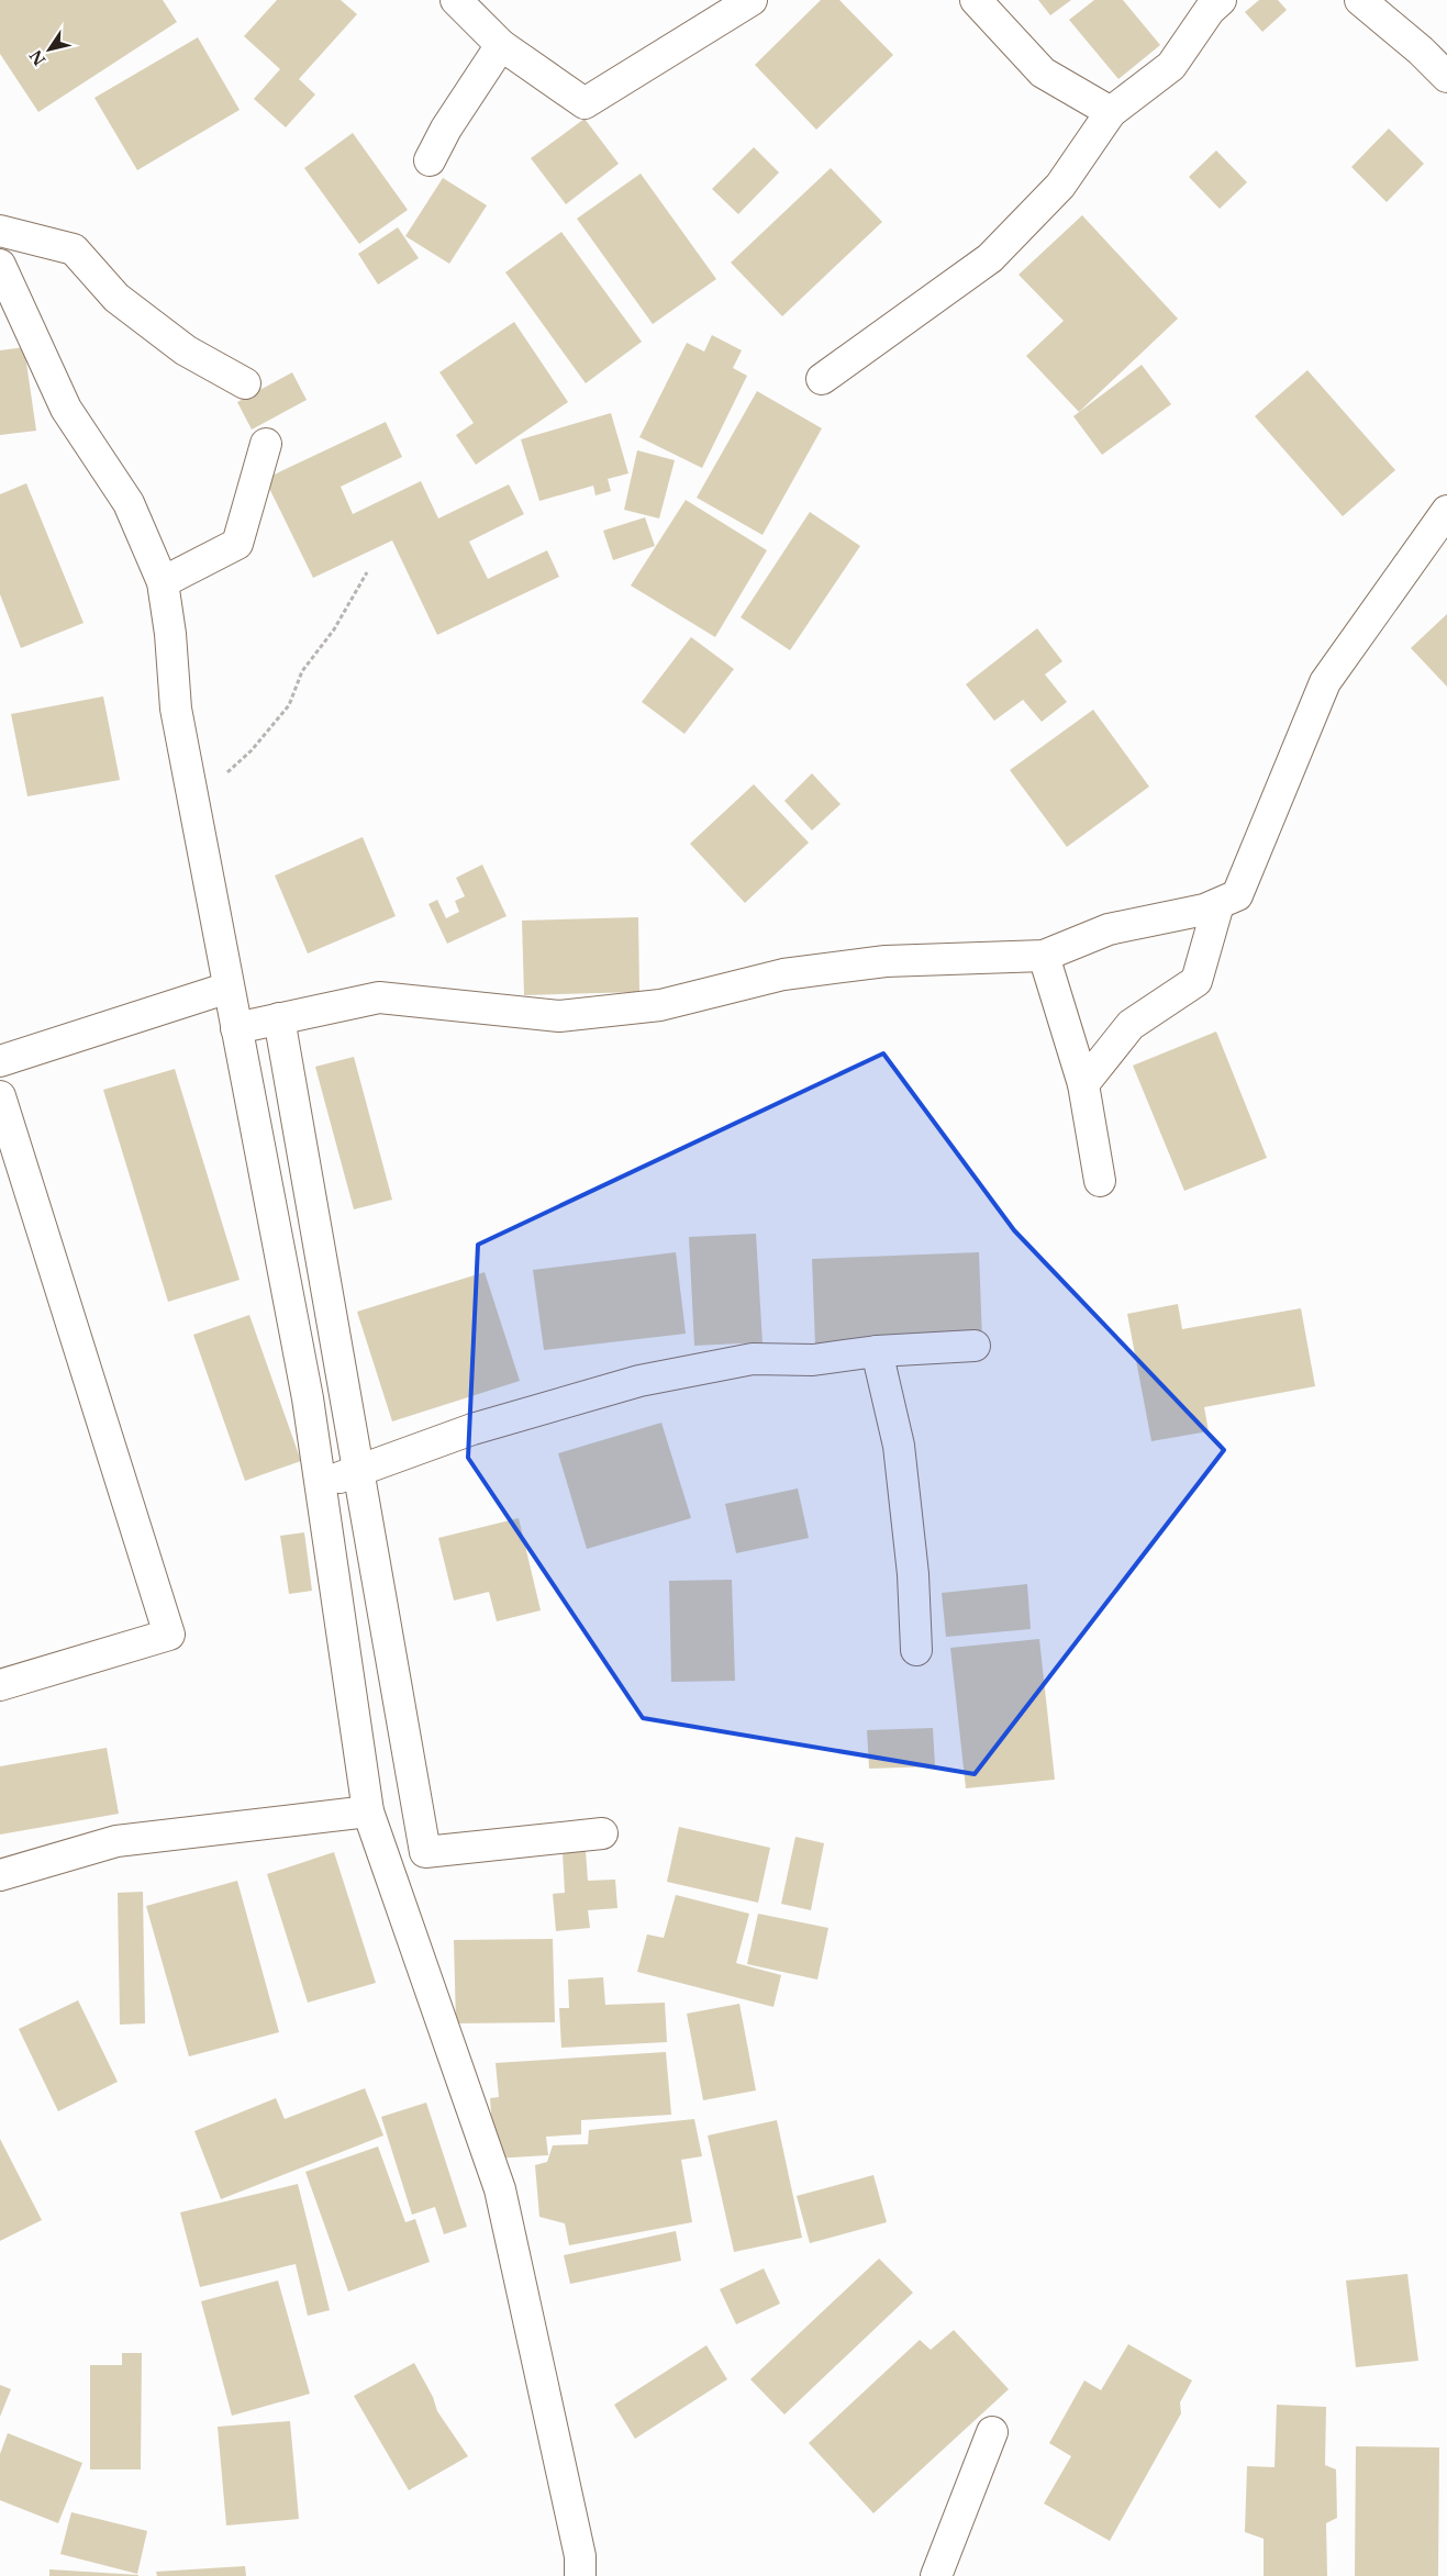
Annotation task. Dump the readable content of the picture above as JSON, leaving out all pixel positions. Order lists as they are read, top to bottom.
{
  "north": "bottom left"
}
